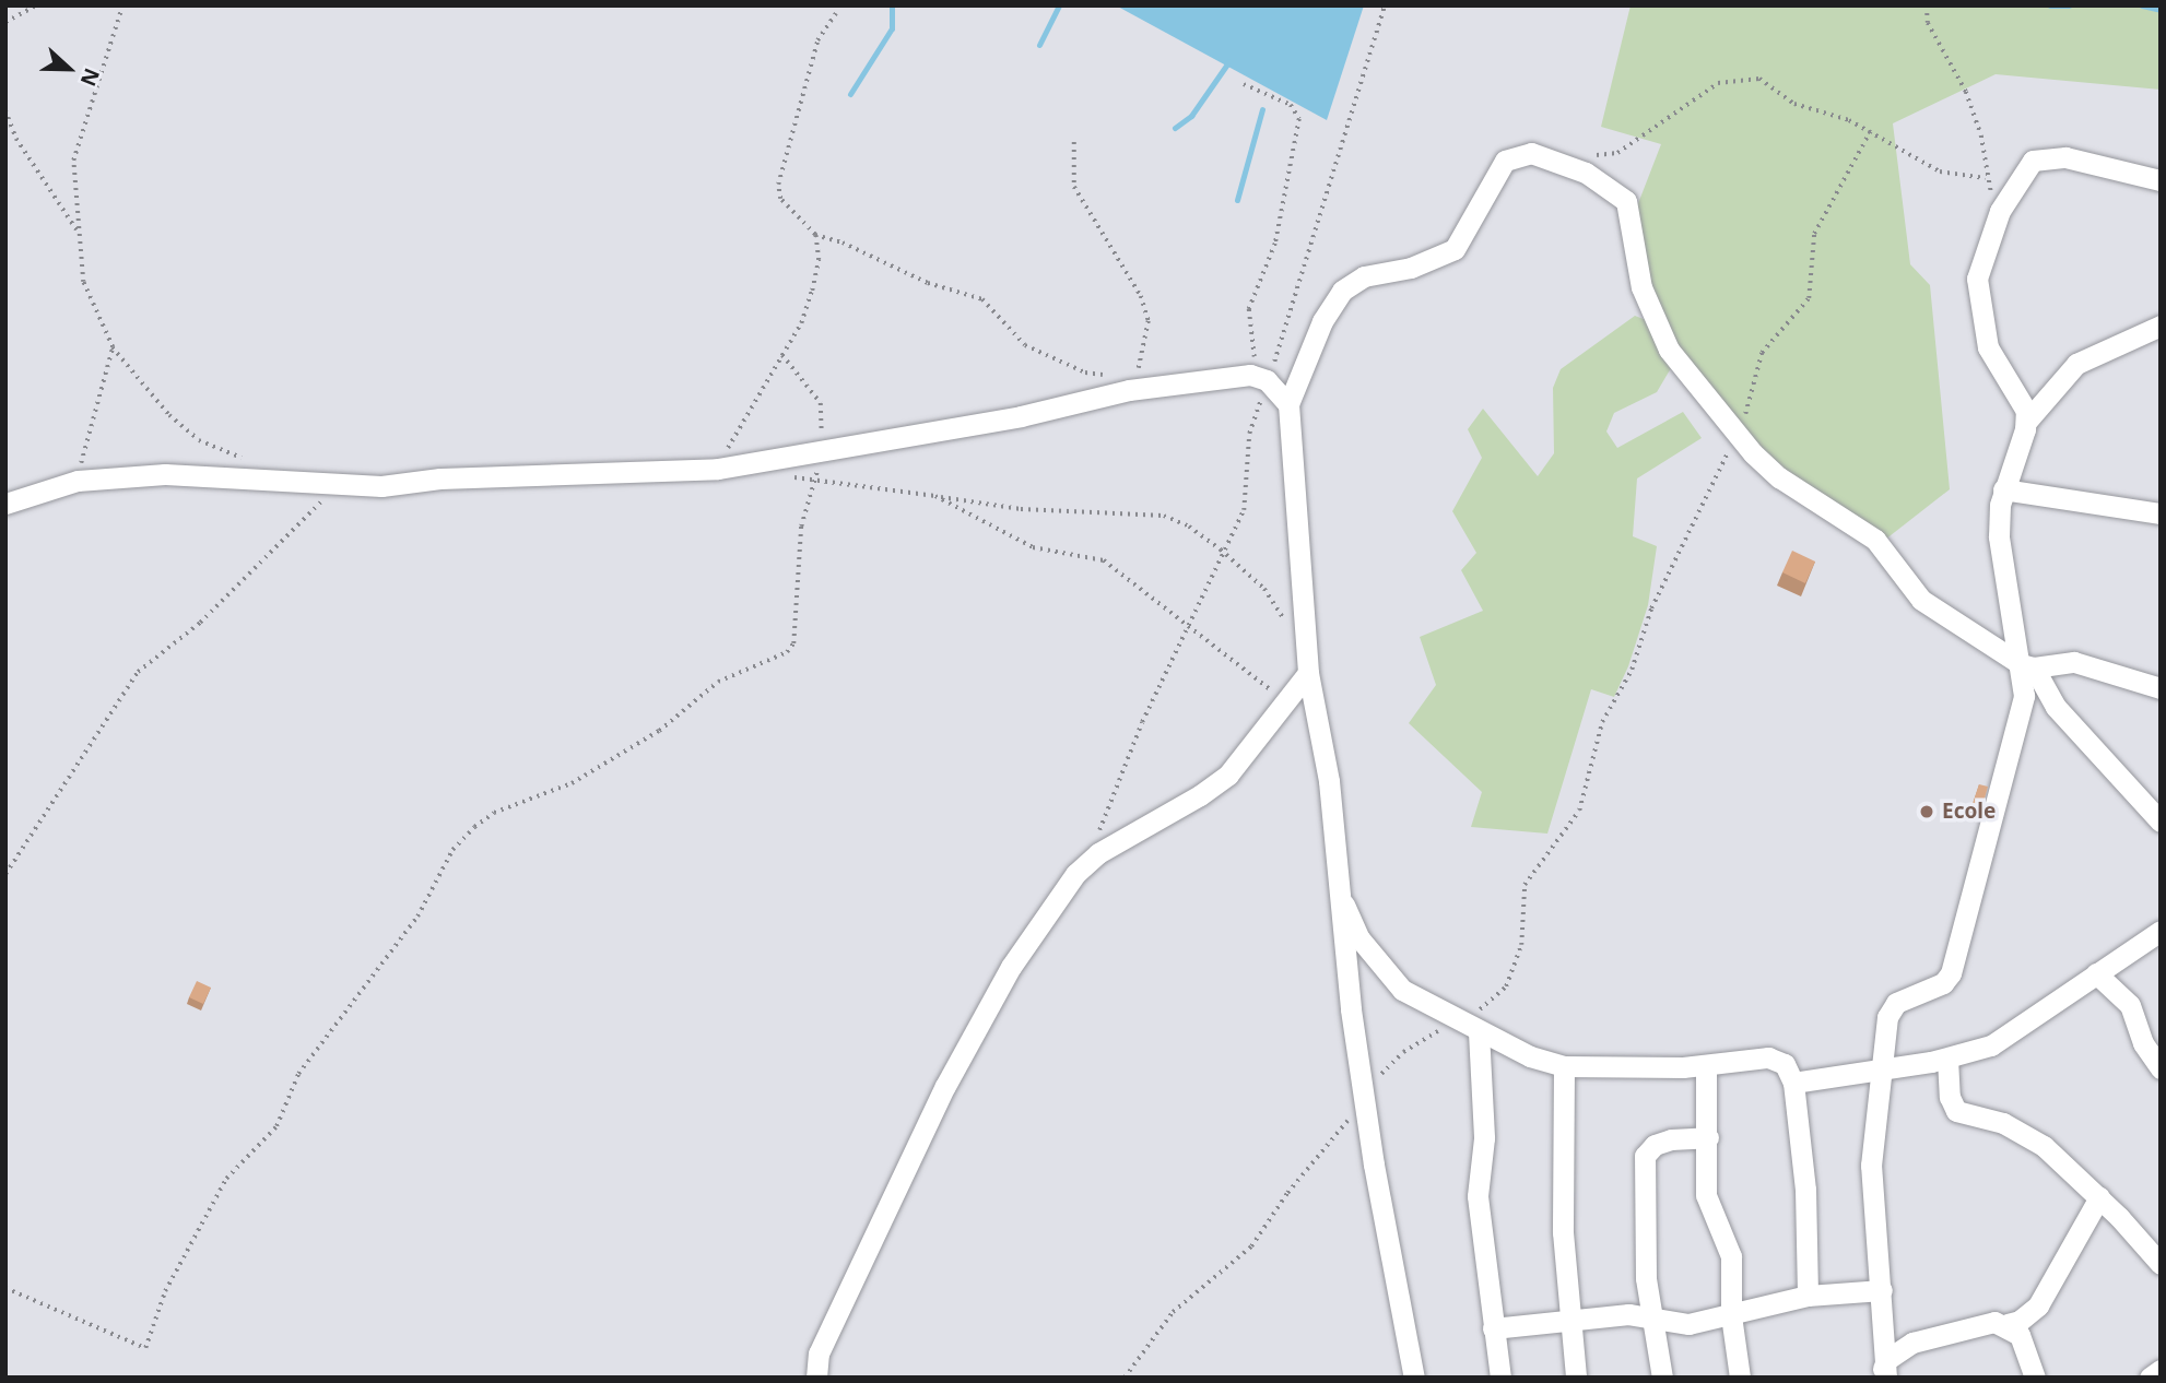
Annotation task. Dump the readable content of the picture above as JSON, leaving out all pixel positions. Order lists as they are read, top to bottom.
{
  "places": ["Ecole"],
  "north": "right"
}
